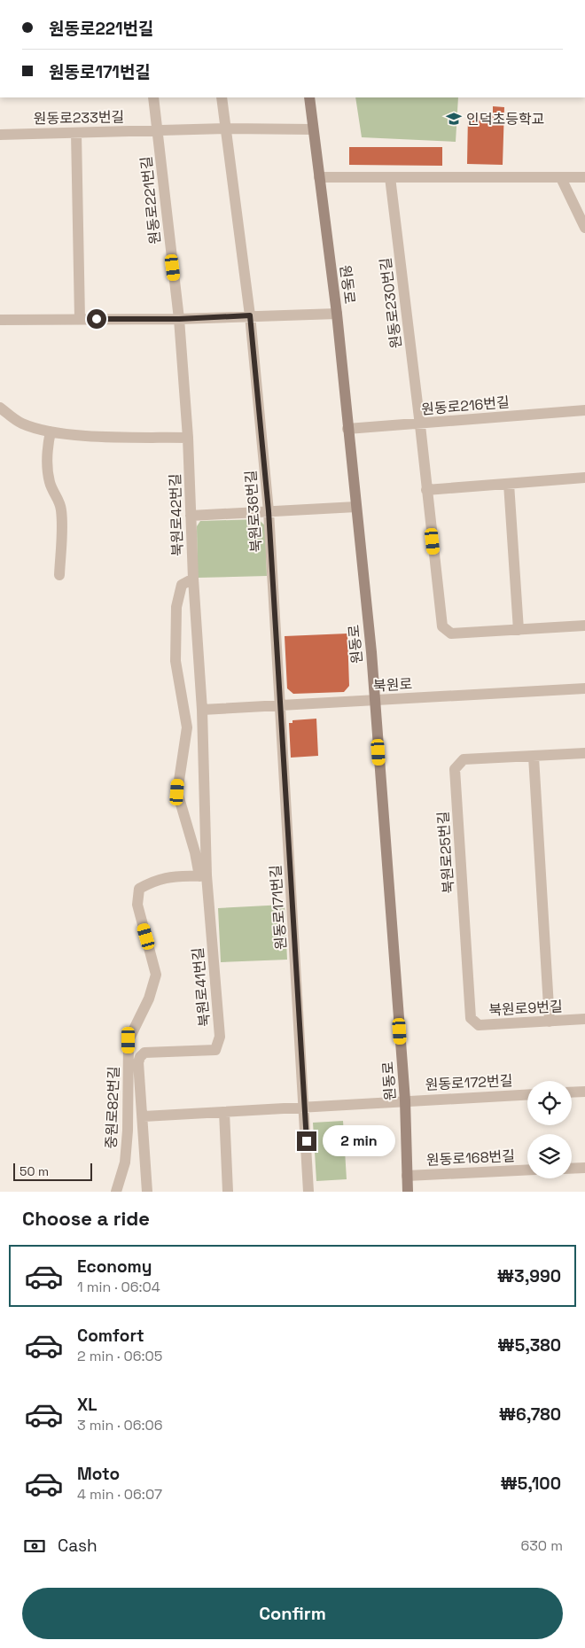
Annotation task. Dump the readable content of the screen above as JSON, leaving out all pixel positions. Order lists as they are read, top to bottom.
{
  "streets": {
    "street": [
      "원동로233번길",
      "원동로221번길",
      "원동로",
      "원동로230번길",
      "원동로216번길",
      "북원로36번길",
      "북원로42번길",
      "북원로",
      "북원로25번길",
      "원동로171번길",
      "북원로41번길",
      "북원로9번길",
      "원동로172번길",
      "중원로82번길",
      "원동로168번길"
    ]
  },
  "crossings": [
    ["원동로233번길", "원동로221번길"],
    ["원동로233번길", "원동로"],
    ["원동로221번길", "북원로42번길"],
    ["원동로", "원동로216번길"],
    ["원동로", "북원로"],
    ["원동로", "원동로172번길"],
    ["원동로", "원동로168번길"],
    ["원동로230번길", "원동로216번길"],
    ["북원로36번길", "북원로"],
    ["북원로36번길", "원동로171번길"],
    ["북원로42번길", "북원로"],
    ["북원로42번길", "북원로41번길"],
    ["북원로", "원동로171번길"],
    ["북원로", "북원로41번길"],
    ["북원로25번길", "북원로9번길"],
    ["북원로41번길", "중원로82번길"]
  ],
  "places": {
    "school or university": ["인덕초등학교"]
  },
  "scale_bar": "50 m",
  "page": {
    "banner": ["원동로221번길", "원동로171번길"],
    "bubble": "2 min",
    "scale": "50 m",
    "heading": "Choose a ride",
    "list": [
      {
        "name": "Economy",
        "note": "1 min · 06:04",
        "value": "₩3,990"
      },
      {
        "name": "Comfort",
        "note": "2 min · 06:05",
        "value": "₩5,380"
      },
      {
        "name": "XL",
        "note": "3 min · 06:06",
        "value": "₩6,780"
      },
      {
        "name": "Moto",
        "note": "4 min · 06:07",
        "value": "₩5,100"
      }
    ],
    "pay": ["Cash", "630 m"],
    "buttons": "Confirm"
  }
}
